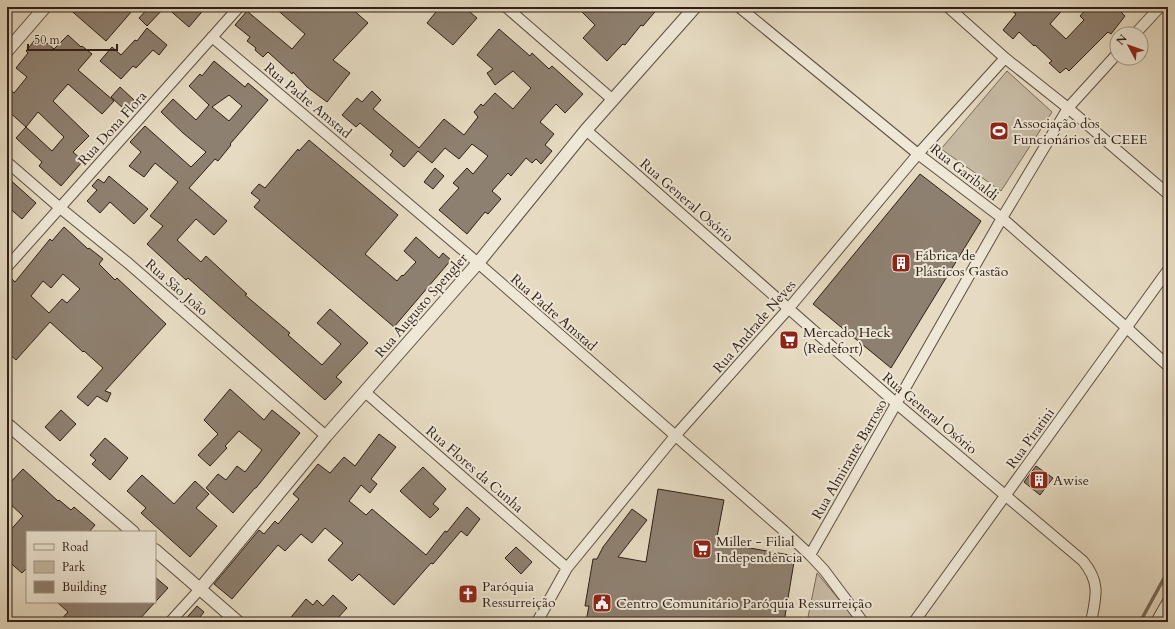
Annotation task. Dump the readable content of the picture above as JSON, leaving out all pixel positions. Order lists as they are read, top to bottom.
{
  "streets": {
    "street": [
      "Rua Padre Amstad",
      "Rua Dona Flora",
      "Rua Garibaldi",
      "Rua General Osório",
      "Rua São João",
      "Rua Augusto Spengler",
      "Rua Andrade Neves",
      "Rua Piratini",
      "Rua Almirante Barroso",
      "Rua Flores da Cunha"
    ]
  },
  "crossings": [
    ["Rua Padre Amstad", "Rua Dona Flora"],
    ["Rua Padre Amstad", "Rua Augusto Spengler"],
    ["Rua Padre Amstad", "Rua Andrade Neves"],
    ["Rua Padre Amstad", "Rua Almirante Barroso"],
    ["Rua Dona Flora", "Rua São João"],
    ["Rua Garibaldi", "Rua Andrade Neves"],
    ["Rua Garibaldi", "Rua Piratini"],
    ["Rua Garibaldi", "Rua Almirante Barroso"],
    ["Rua General Osório", "Rua Augusto Spengler"],
    ["Rua General Osório", "Rua Andrade Neves"],
    ["Rua General Osório", "Rua Piratini"],
    ["Rua General Osório", "Rua Almirante Barroso"],
    ["Rua São João", "Rua Augusto Spengler"],
    ["Rua Augusto Spengler", "Rua Flores da Cunha"],
    ["Rua Andrade Neves", "Rua Flores da Cunha"]
  ],
  "places": {
    "sports": ["Associação dos Funcionários da CEEE"],
    "building": ["Fábrica de Plásticos Gastão", "Awise"],
    "supermarket": ["Mercado Heck (Redefort)", "Miller - Filial Independência"],
    "church": ["Paróquia Ressurreição"],
    "public building": ["Centro Comunitário Paróquia Ressurreição"]
  },
  "legend": ["Road", "Park", "Building"],
  "scale_bar": "50 m",
  "north": "top left"
}
